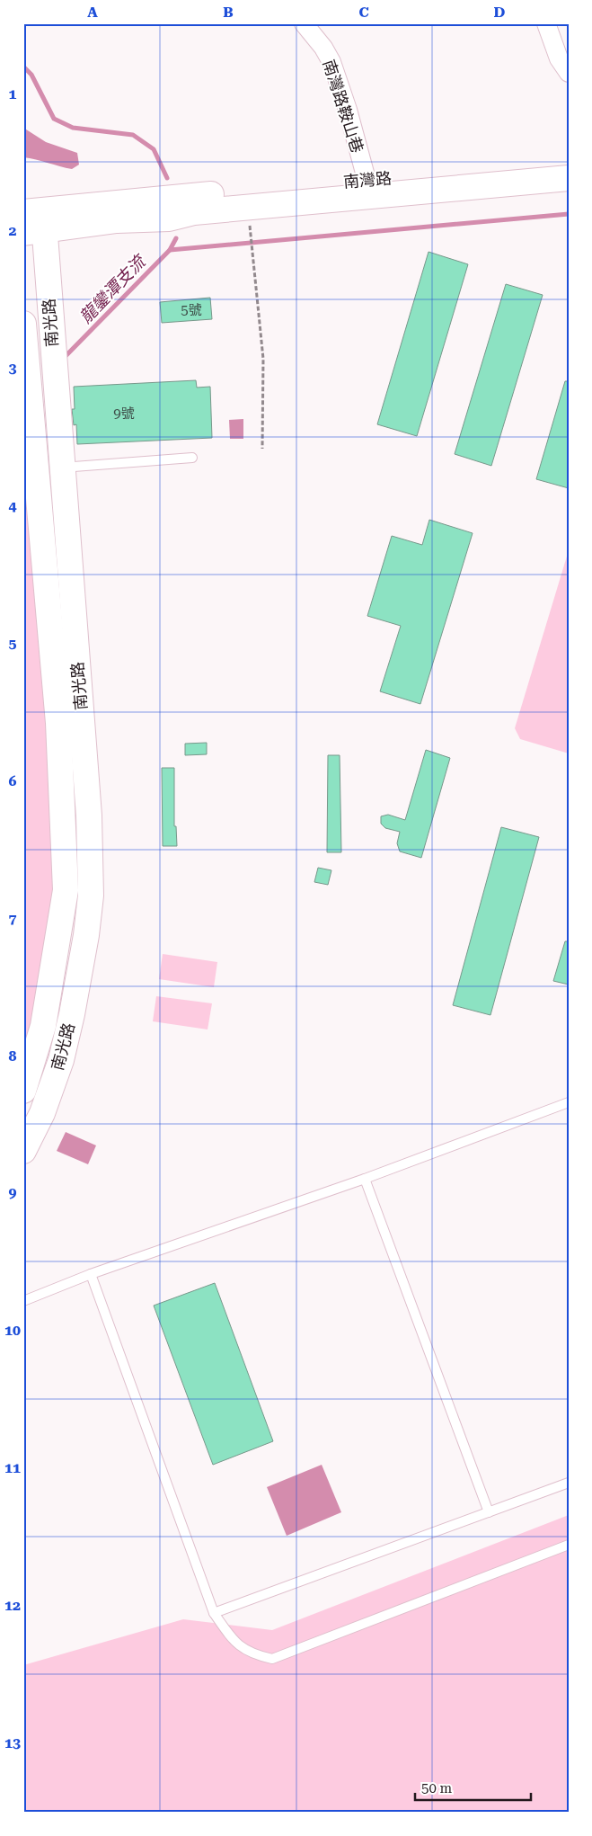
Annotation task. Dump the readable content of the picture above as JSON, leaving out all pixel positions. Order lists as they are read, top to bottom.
{
  "streets": {
    "street": ["南灣路鞍山巷", "南灣路", "南光路"]
  },
  "crossings": [
    ["南灣路鞍山巷", "南灣路"]
  ],
  "water": ["龍鑾潭支流"],
  "house_numbers": ["5號", "9號"],
  "scale_bar": "50 m",
  "grid": {
    "columns": [
      "A",
      "B",
      "C",
      "D"
    ],
    "rows": [
      "1",
      "2",
      "3",
      "4",
      "5",
      "6",
      "7",
      "8",
      "9",
      "10",
      "11",
      "12",
      "13"
    ]
  }
}
